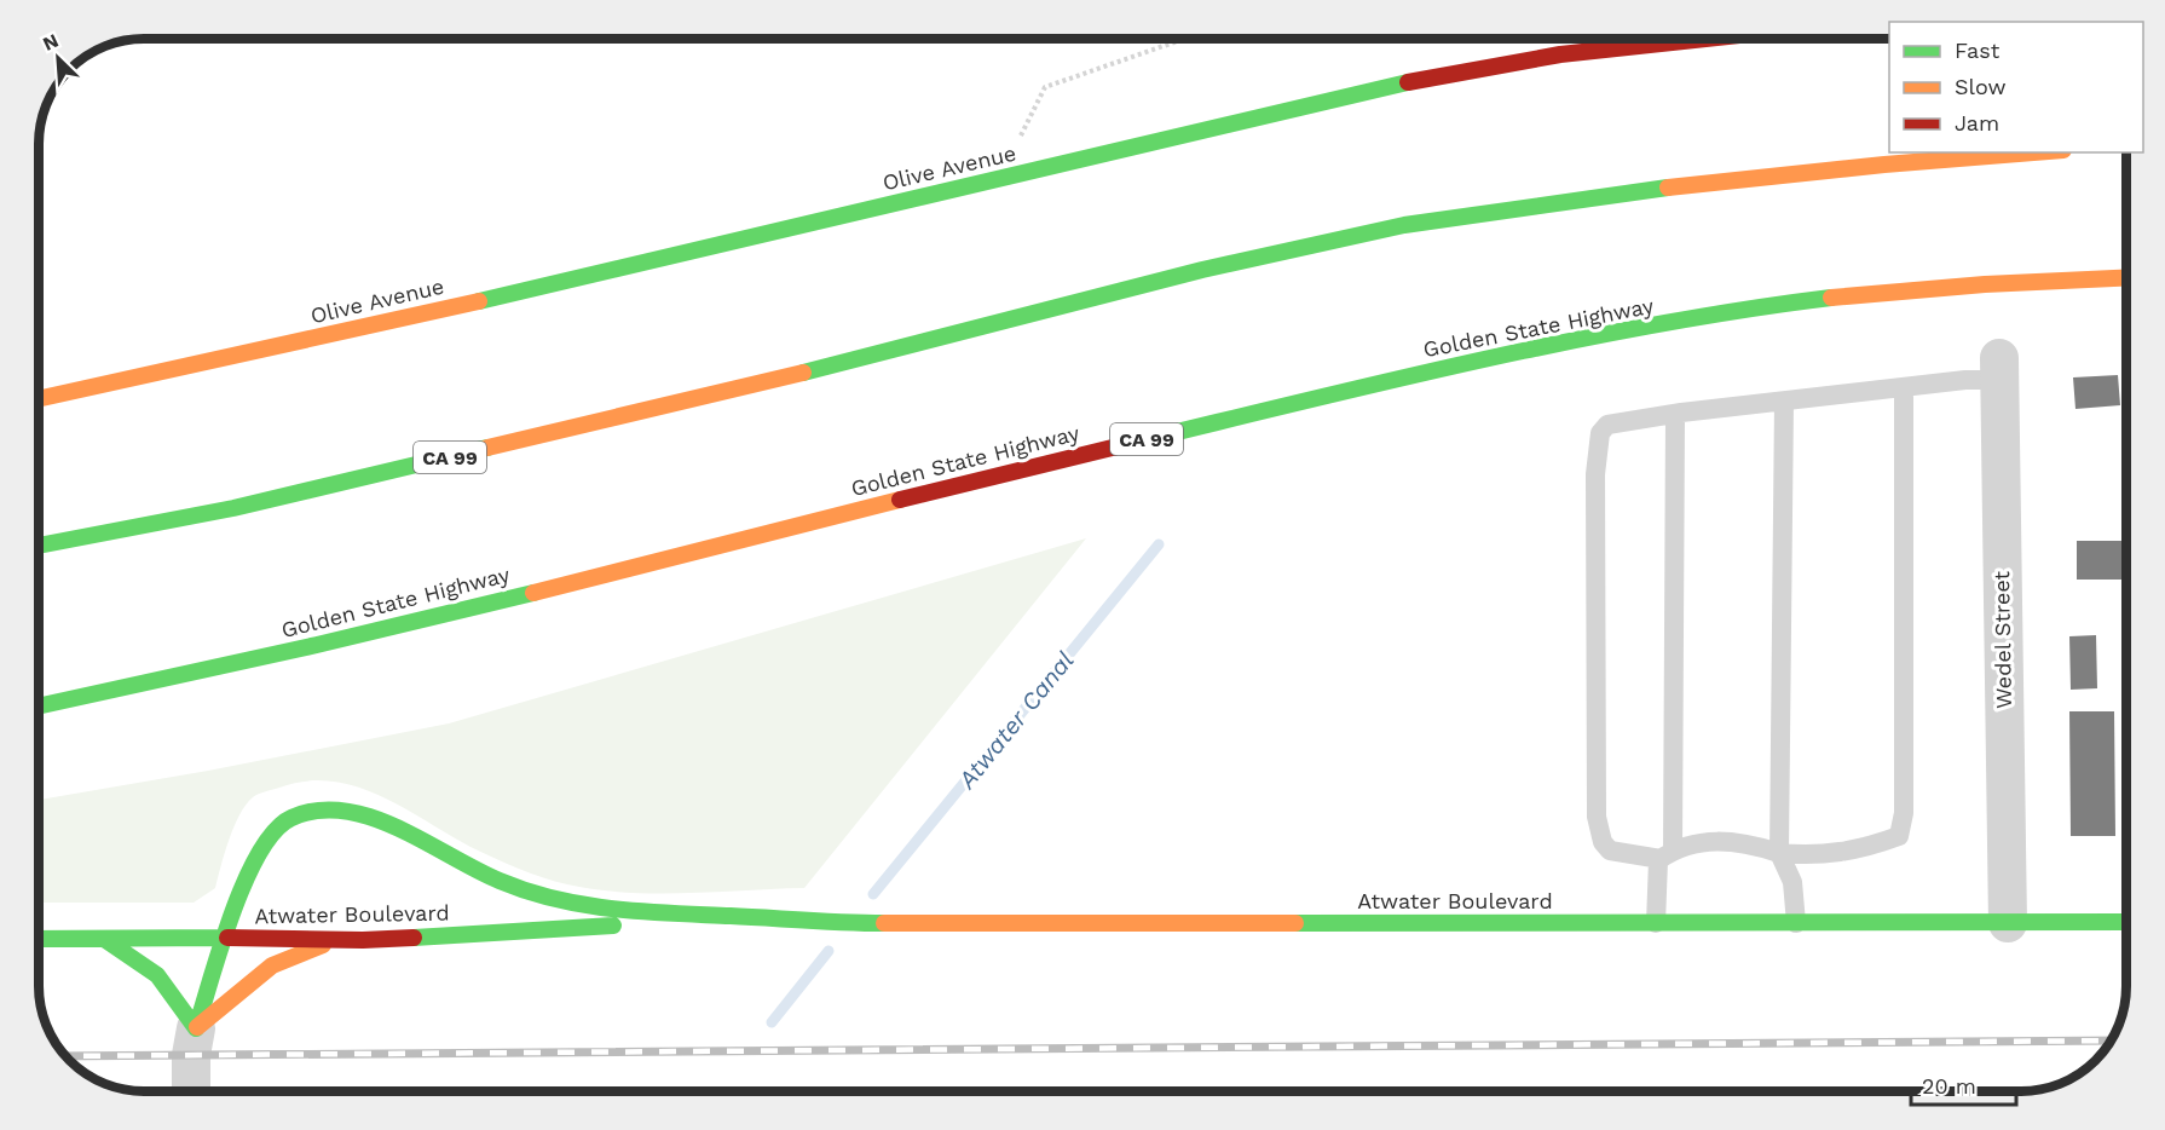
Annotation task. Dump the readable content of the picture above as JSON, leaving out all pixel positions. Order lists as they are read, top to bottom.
{
  "streets": {
    "main road": [
      "Olive Avenue",
      "Golden State Highway",
      "CA 99",
      "Atwater Boulevard"
    ],
    "street": ["Wedel Street"]
  },
  "crossings": [
    ["Wedel Street", "Atwater Boulevard"]
  ],
  "water": ["Atwater Canal"],
  "legend": ["Fast", "Slow", "Jam"],
  "scale_bar": "20 m",
  "north": "top left"
}
